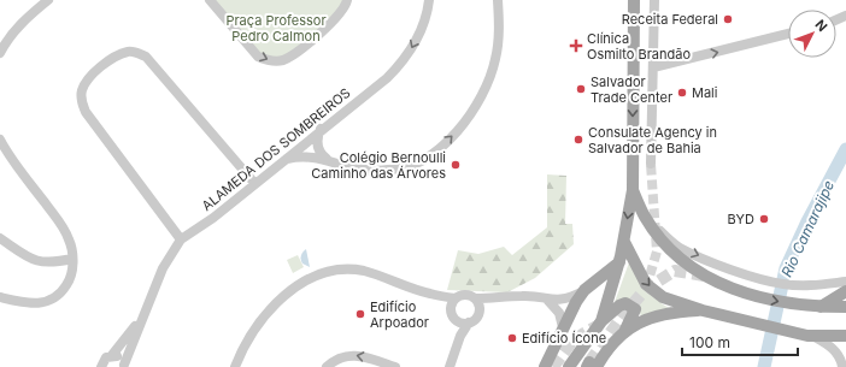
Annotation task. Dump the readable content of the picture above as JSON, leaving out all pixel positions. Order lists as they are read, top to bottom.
{
  "streets": {
    "street": ["ALAMEDA DOS SOMBREIROS"]
  },
  "water": ["Rio Camarajipe"],
  "parks": ["Praça Professor Pedro Calmon"],
  "places": {
    "other": [
      "Receita Federal",
      "Salvador Trade Center",
      "Mali",
      "Consulate Agency in Salvador de Bahia",
      "Colégio Bernoulli Caminho das Árvores",
      "BYD",
      "Edifício Arpoador",
      "Edifício Ícone"
    ],
    "health": ["Clínica Osmilto Brandão"]
  },
  "scale_bar": "100 m",
  "north": "top right"
}
